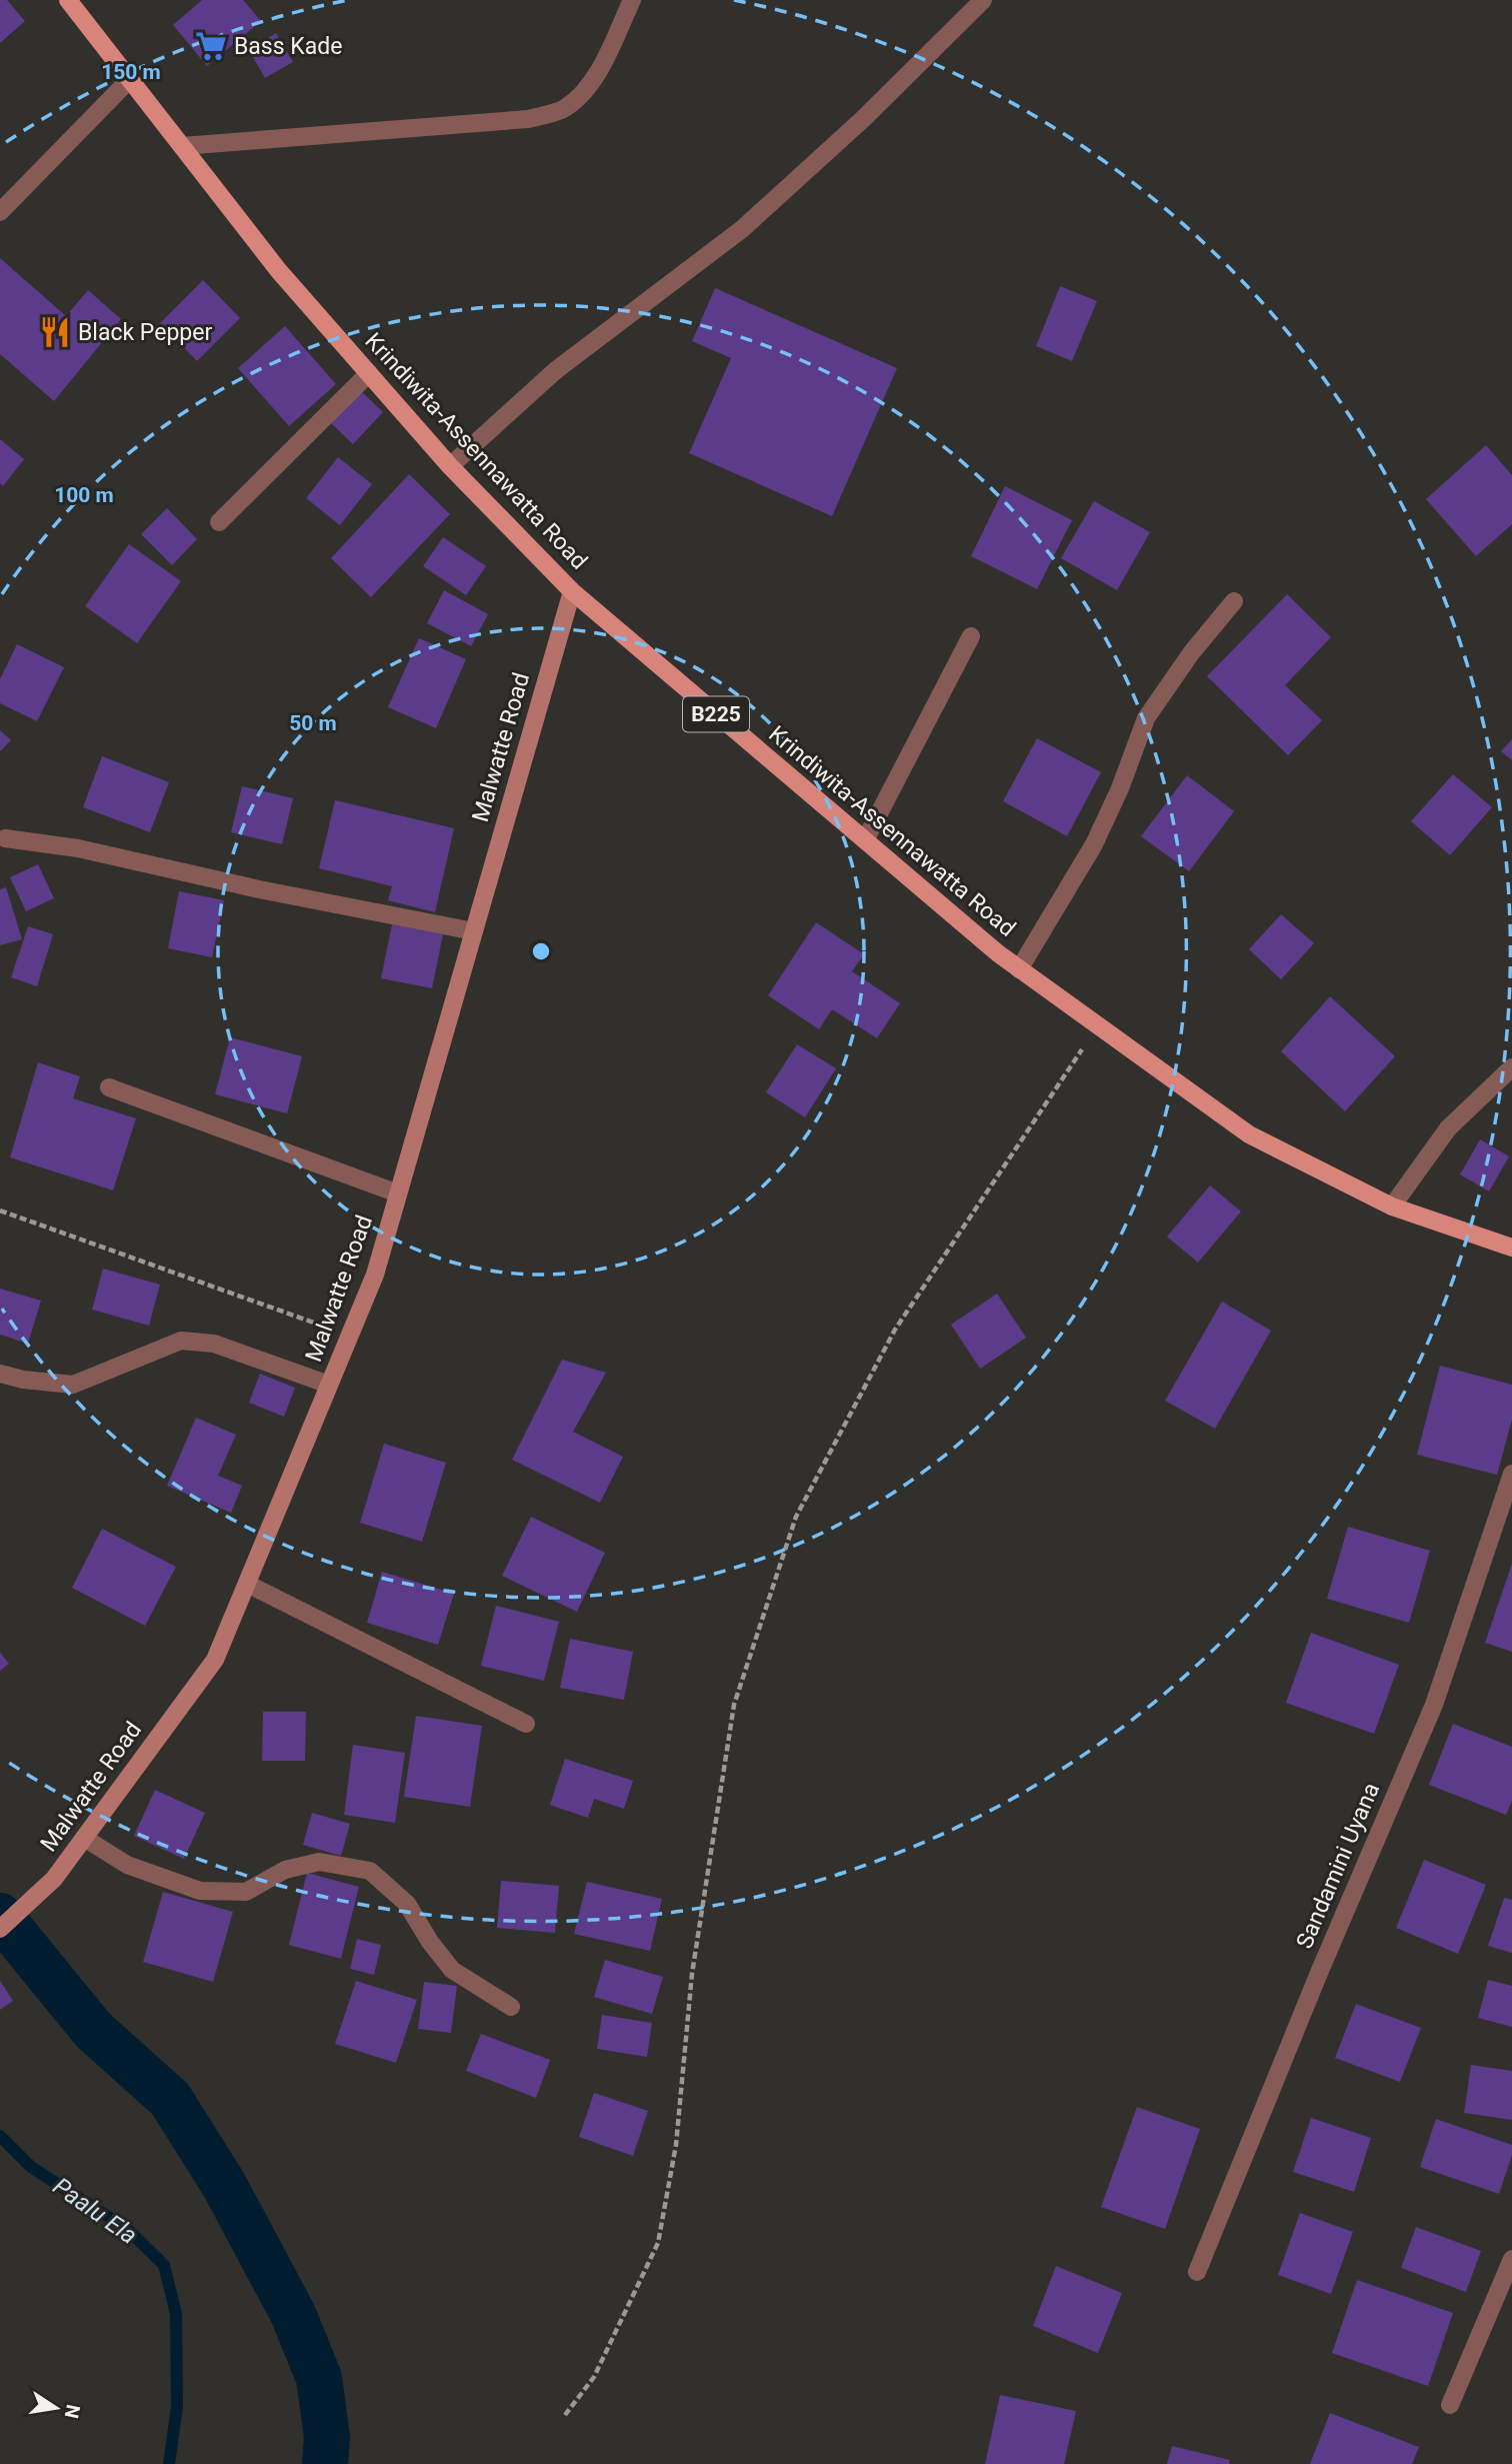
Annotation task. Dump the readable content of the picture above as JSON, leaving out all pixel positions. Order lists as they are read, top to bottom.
{
  "streets": {
    "main road": ["Krindiwita-Assennawatta Road", "B225"],
    "street": ["Malwatte Road", "Sandamini Uyana"]
  },
  "crossings": [
    ["Krindiwita-Assennawatta Road", "Malwatte Road"]
  ],
  "water": ["Paalu Ela"],
  "places": {
    "supermarket": ["Bass Kade"],
    "restaurant": ["Black Pepper"]
  },
  "north": "right",
  "rings": ["150 m", "100 m", "50 m"]
}
